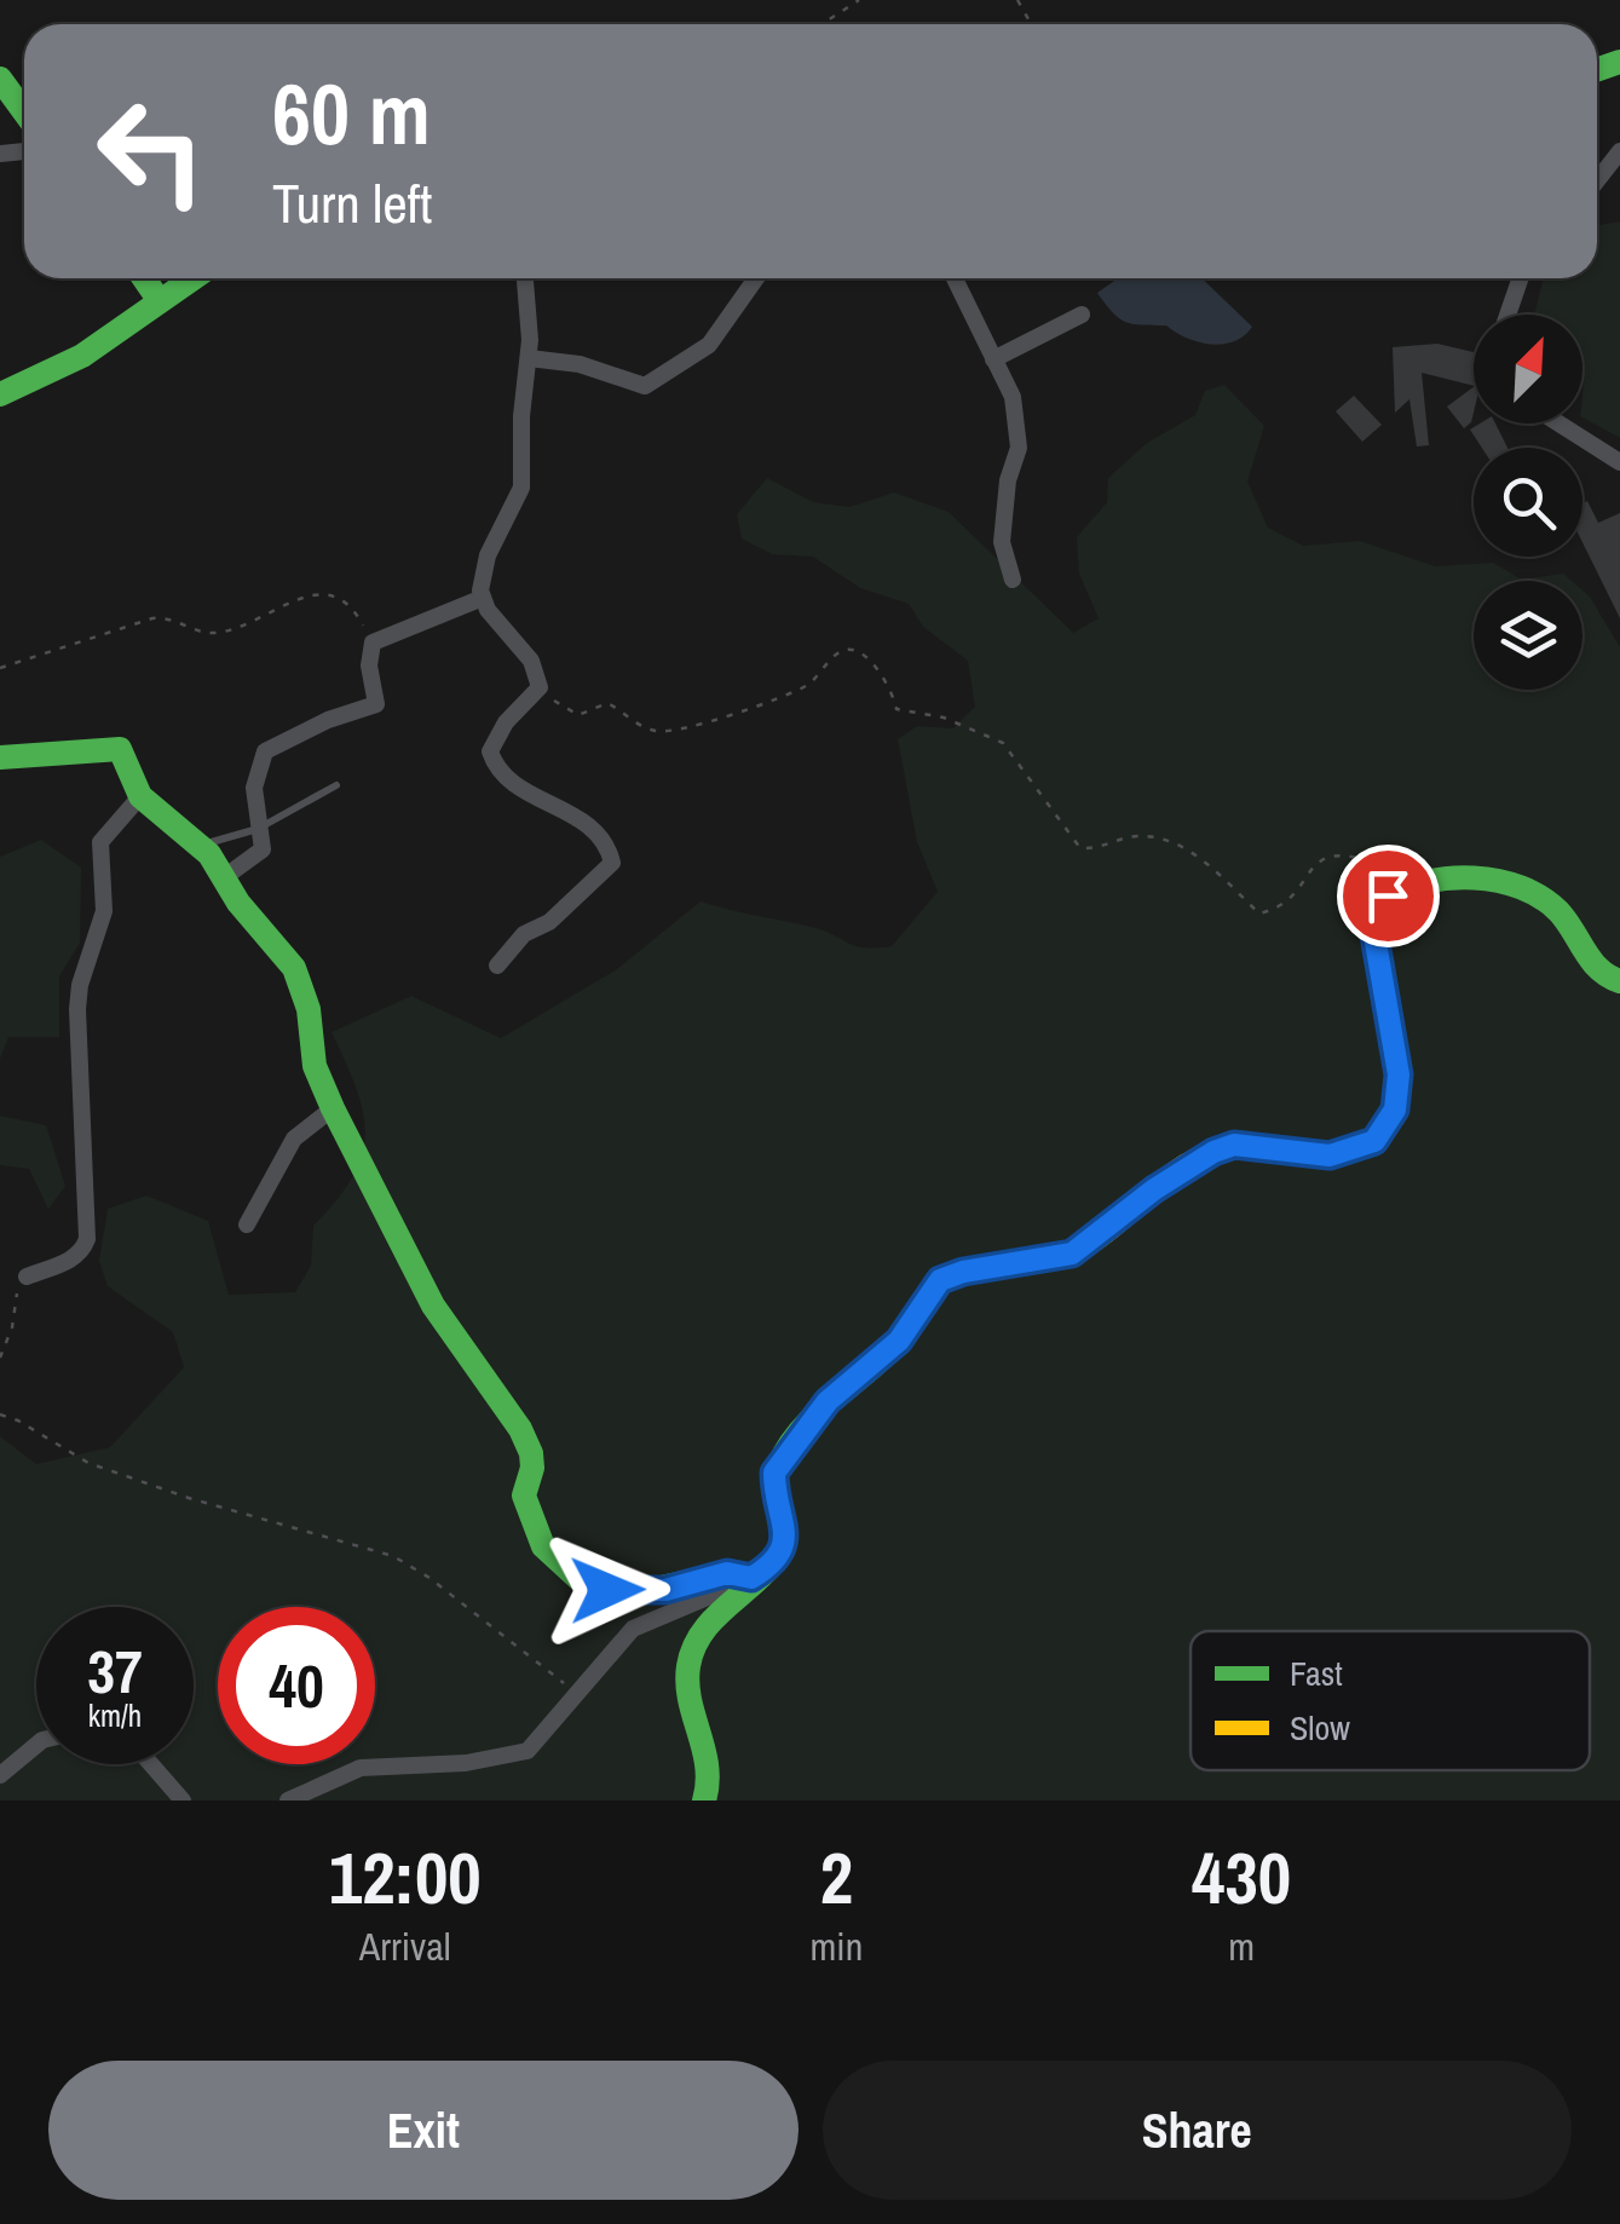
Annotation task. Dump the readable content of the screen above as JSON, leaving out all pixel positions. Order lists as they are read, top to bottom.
{
  "legend": ["Fast", "Slow"],
  "north": "top right",
  "page": {
    "turn": ["60 m", "Turn left"],
    "speed": "37 km/h",
    "limit": "40",
    "eta": [
      "12:00",
      "Arrival",
      "2",
      "min",
      "430",
      "m"
    ],
    "buttons": ["Exit", "Share"]
  }
}
